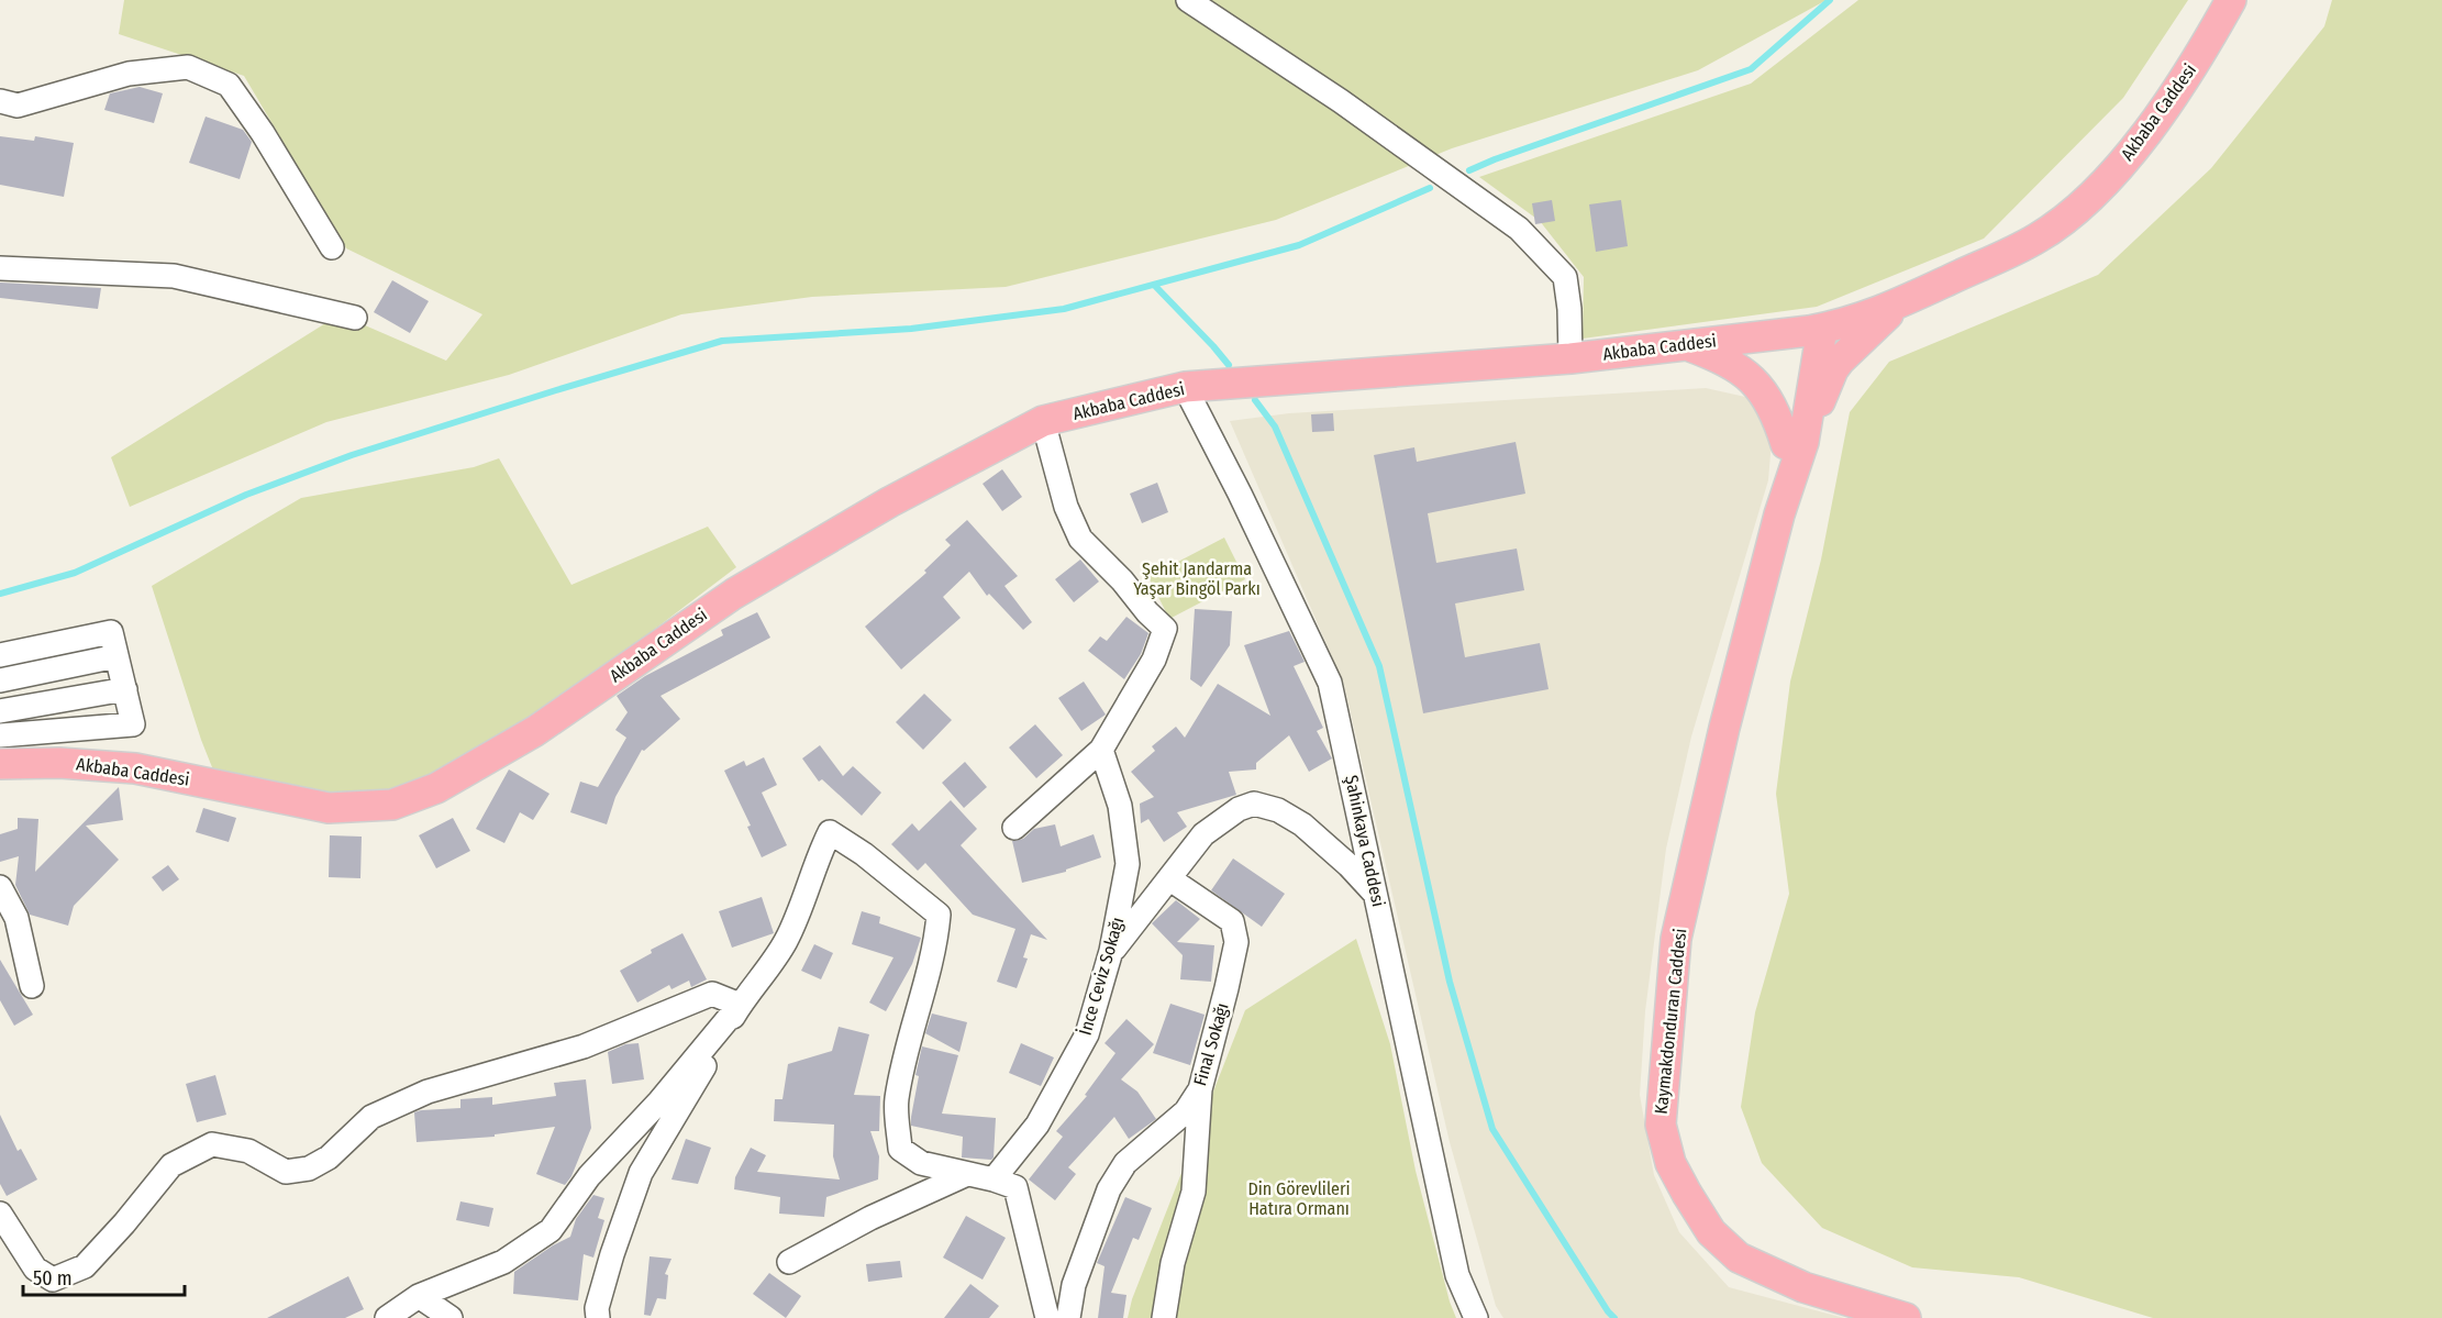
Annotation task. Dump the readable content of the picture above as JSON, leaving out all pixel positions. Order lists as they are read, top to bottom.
{
  "streets": {
    "main road": ["Akbaba Caddesi", "Kaymakdonduran Caddesi"],
    "street": ["Şahinkaya Caddesi", "İnce Ceviz Sokağı", "Final Sokağı"]
  },
  "crossings": [
    ["Akbaba Caddesi", "Şahinkaya Caddesi"]
  ],
  "parks": ["Şehit Jandarma Yaşar Bingöl Parkı", "Din Görevlileri Hatıra Ormanı"],
  "scale_bar": "50 m"
}
